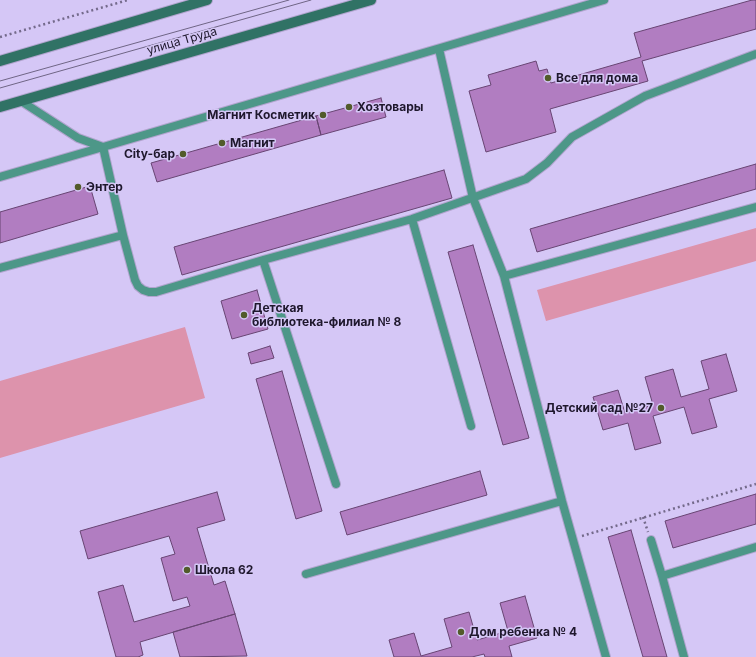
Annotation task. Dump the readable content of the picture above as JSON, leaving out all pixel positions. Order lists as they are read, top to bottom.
{
  "streets": {
    "main road": ["улица Труда"]
  },
  "places": [
    "Все для дома",
    "Хозтовары",
    "Магнит Косметик",
    "Магнит",
    "City-бар",
    "Энтер",
    "Детская библиотека-филиал № 8",
    "Детский сад №27",
    "Школа 62",
    "Дом ребенка № 4"
  ]
}
